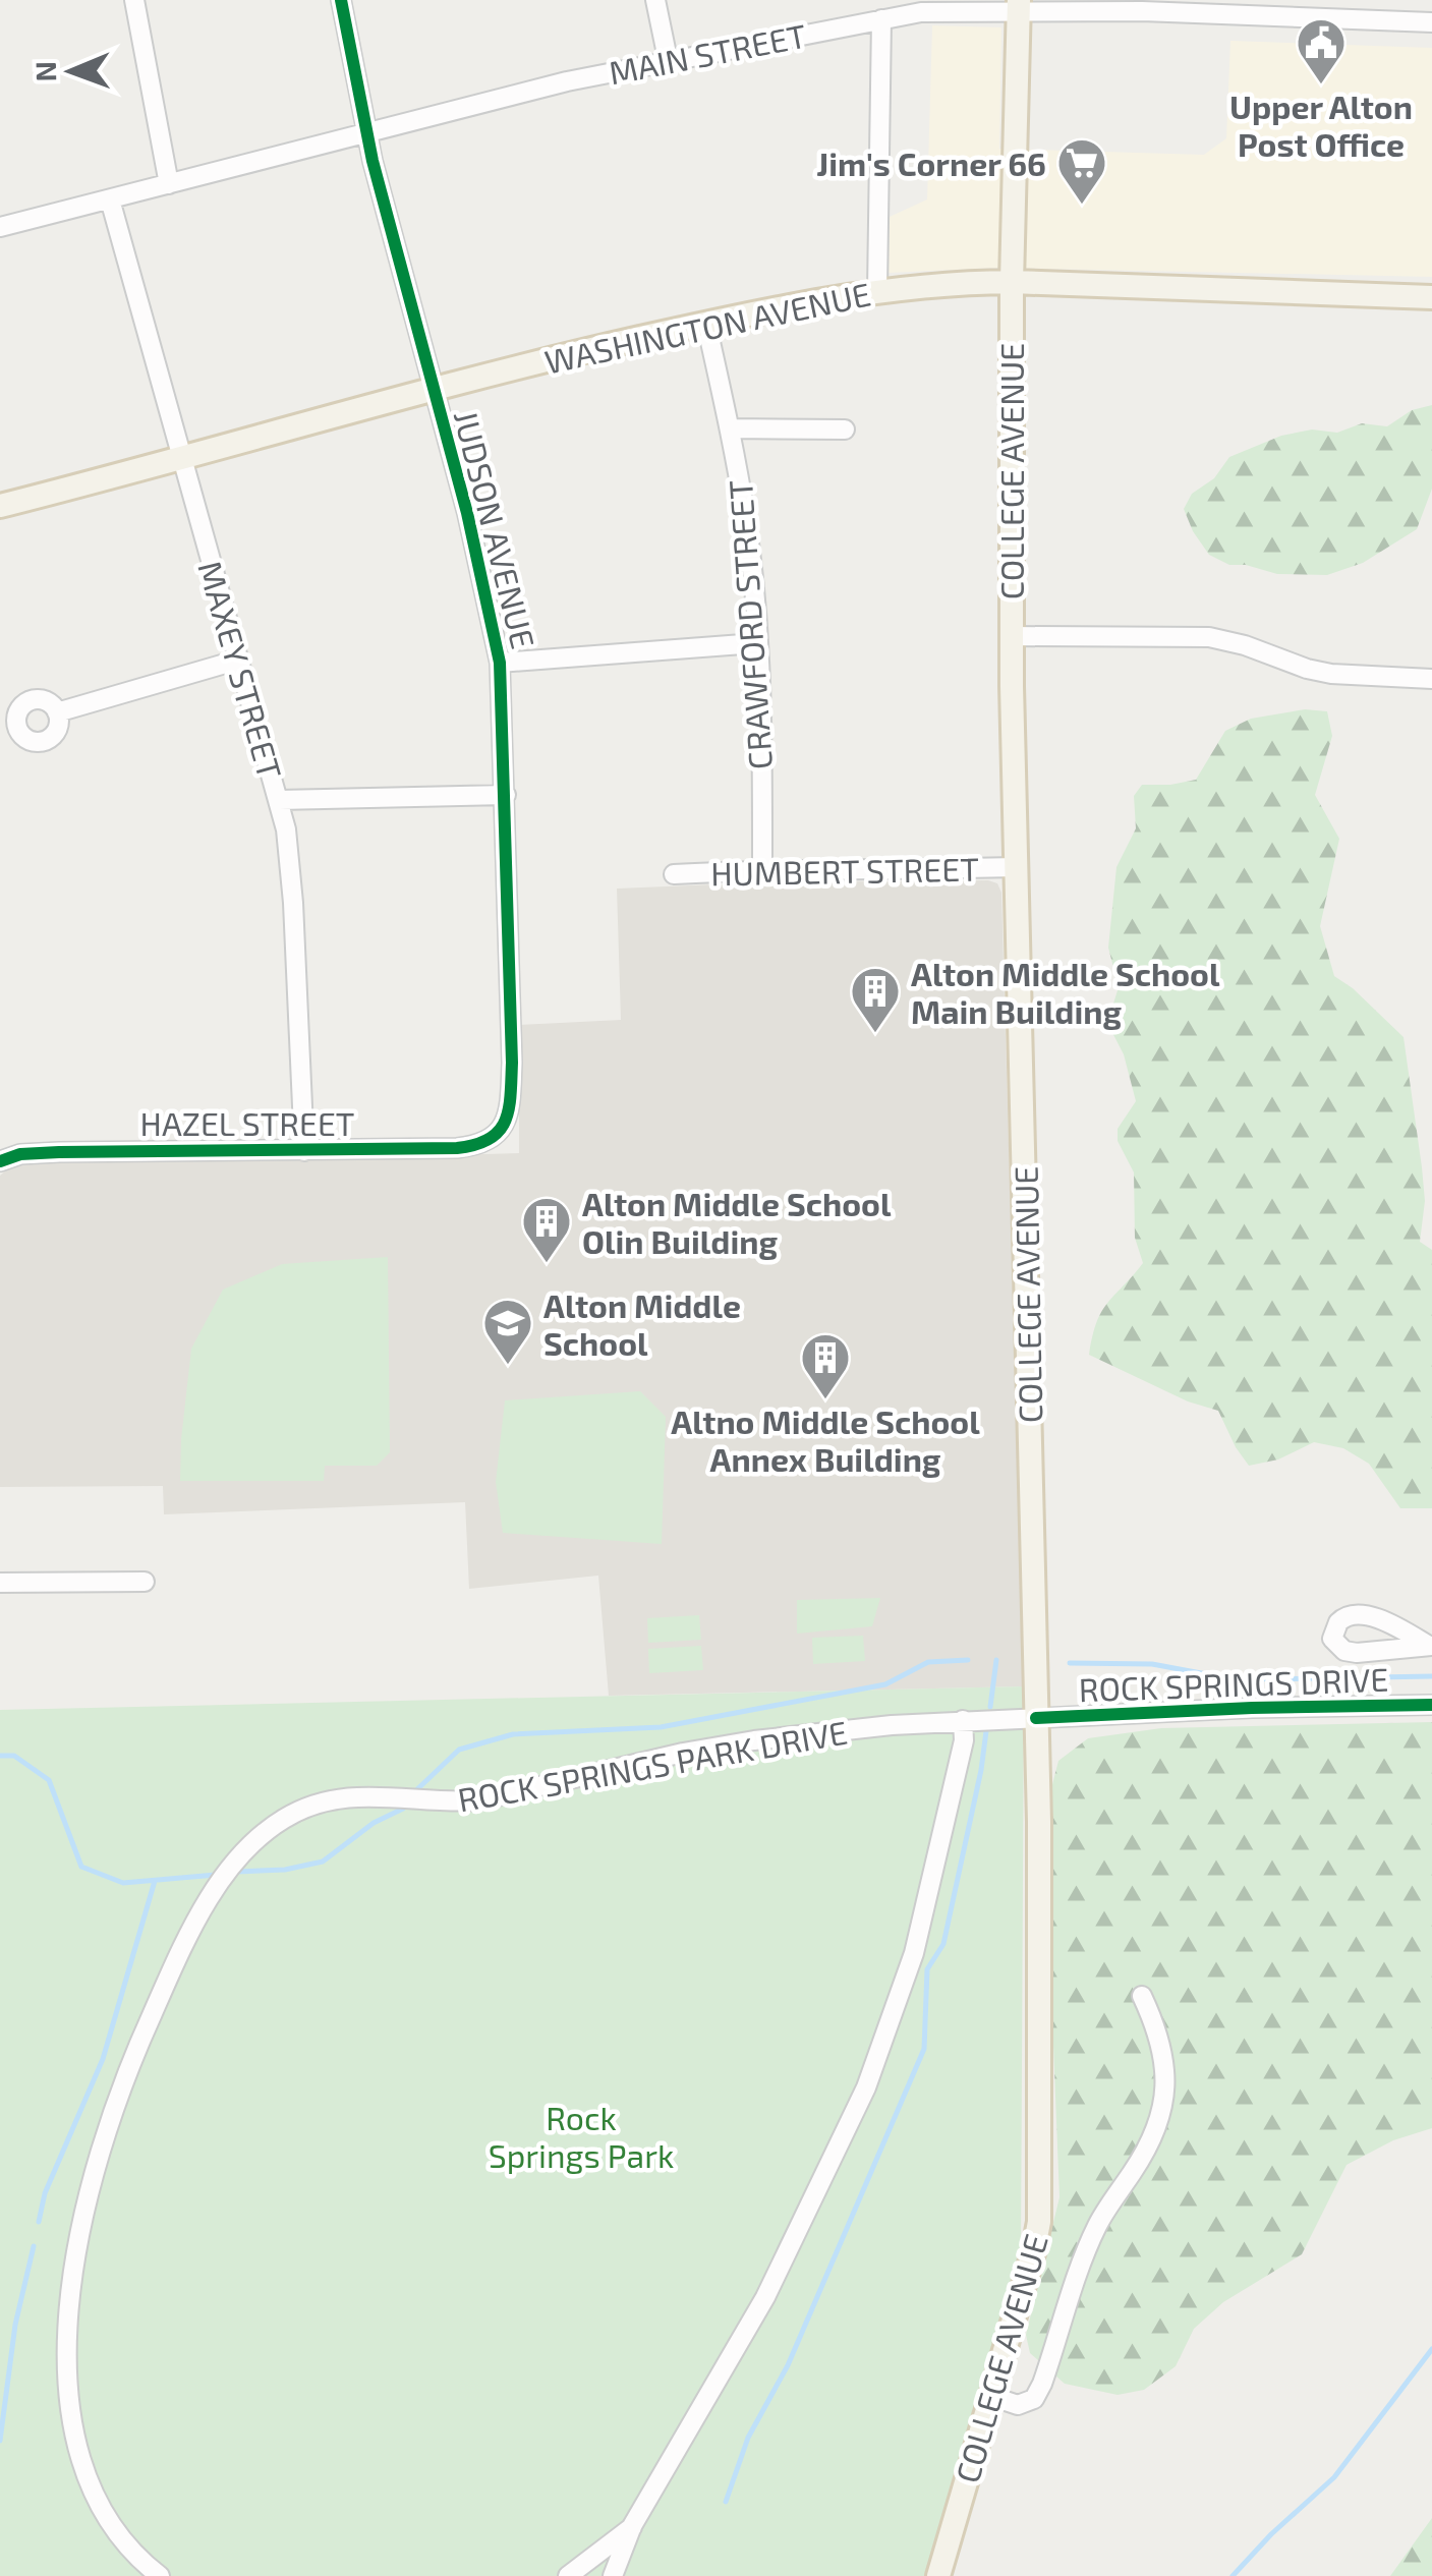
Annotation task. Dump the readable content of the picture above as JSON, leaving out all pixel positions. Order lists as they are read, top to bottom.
{
  "streets": {
    "main road": ["WASHINGTON AVENUE", "COLLEGE AVENUE"],
    "street": [
      "MAIN STREET",
      "JUDSON AVENUE",
      "CRAWFORD STREET",
      "MAXEY STREET",
      "HUMBERT STREET",
      "HAZEL STREET",
      "ROCK SPRINGS DRIVE",
      "ROCK SPRINGS PARK DRIVE"
    ]
  },
  "crossings": [
    ["MAIN STREET", "COLLEGE AVENUE"],
    ["MAIN STREET", "JUDSON AVENUE"],
    ["MAIN STREET", "MAXEY STREET"],
    ["WASHINGTON AVENUE", "COLLEGE AVENUE"],
    ["WASHINGTON AVENUE", "JUDSON AVENUE"],
    ["WASHINGTON AVENUE", "CRAWFORD STREET"],
    ["WASHINGTON AVENUE", "MAXEY STREET"],
    ["COLLEGE AVENUE", "HUMBERT STREET"],
    ["COLLEGE AVENUE", "ROCK SPRINGS DRIVE"],
    ["COLLEGE AVENUE", "ROCK SPRINGS PARK DRIVE"],
    ["JUDSON AVENUE", "HAZEL STREET"],
    ["CRAWFORD STREET", "HUMBERT STREET"],
    ["MAXEY STREET", "HAZEL STREET"],
    ["ROCK SPRINGS DRIVE", "ROCK SPRINGS PARK DRIVE"]
  ],
  "parks": ["Rock Springs Park"],
  "places": {
    "public building": ["Upper Alton Post Office"],
    "supermarket": ["Jim's Corner 66"],
    "building": ["Alton Middle School Main Building", "Alton Middle School Olin Building", "Altno Middle School Annex Building"],
    "school or university": ["Alton Middle School"]
  },
  "north": "left"
}
